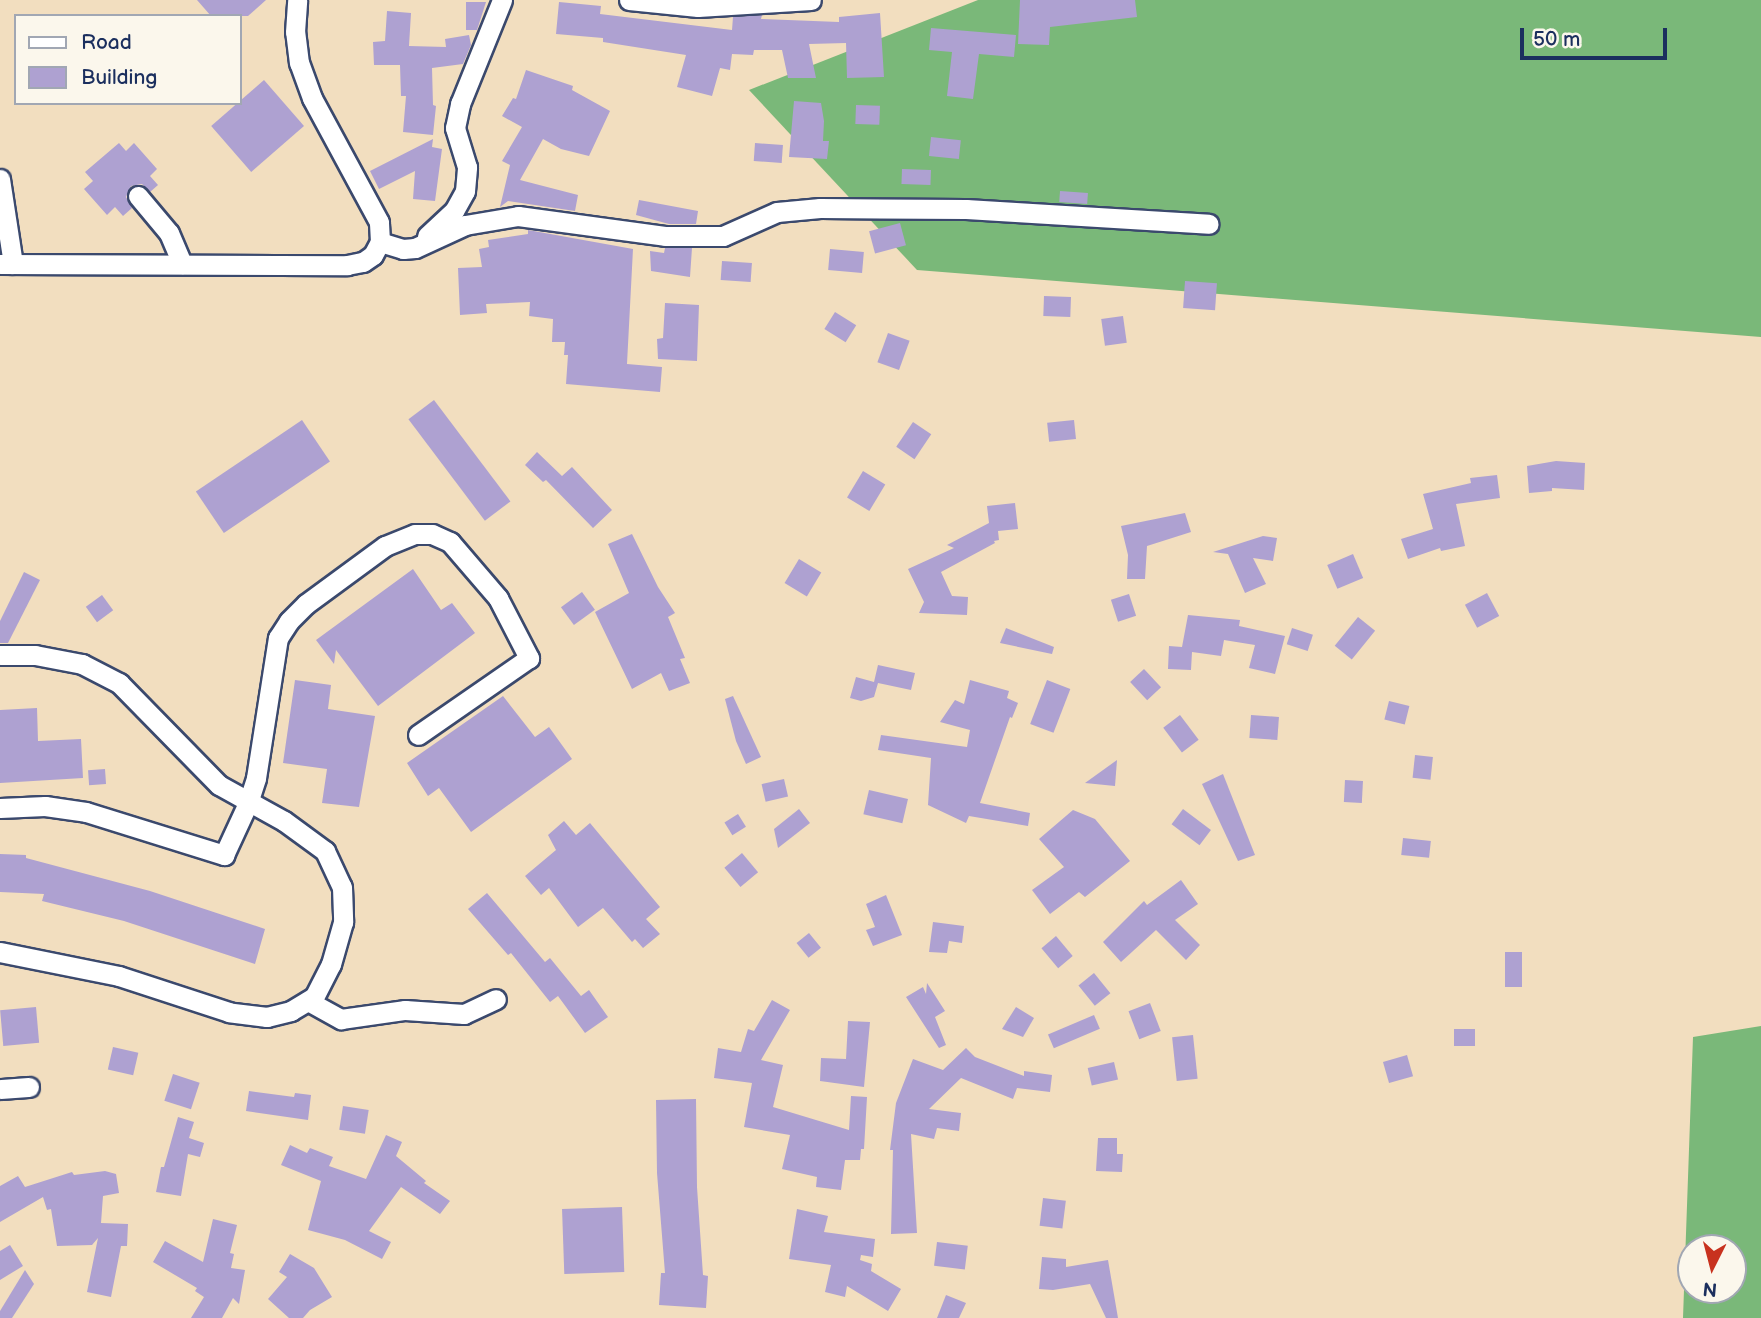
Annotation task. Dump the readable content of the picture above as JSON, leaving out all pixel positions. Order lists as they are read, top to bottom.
{
  "legend": ["Road", "Building"],
  "scale_bar": "50 m",
  "north": "bottom"
}
